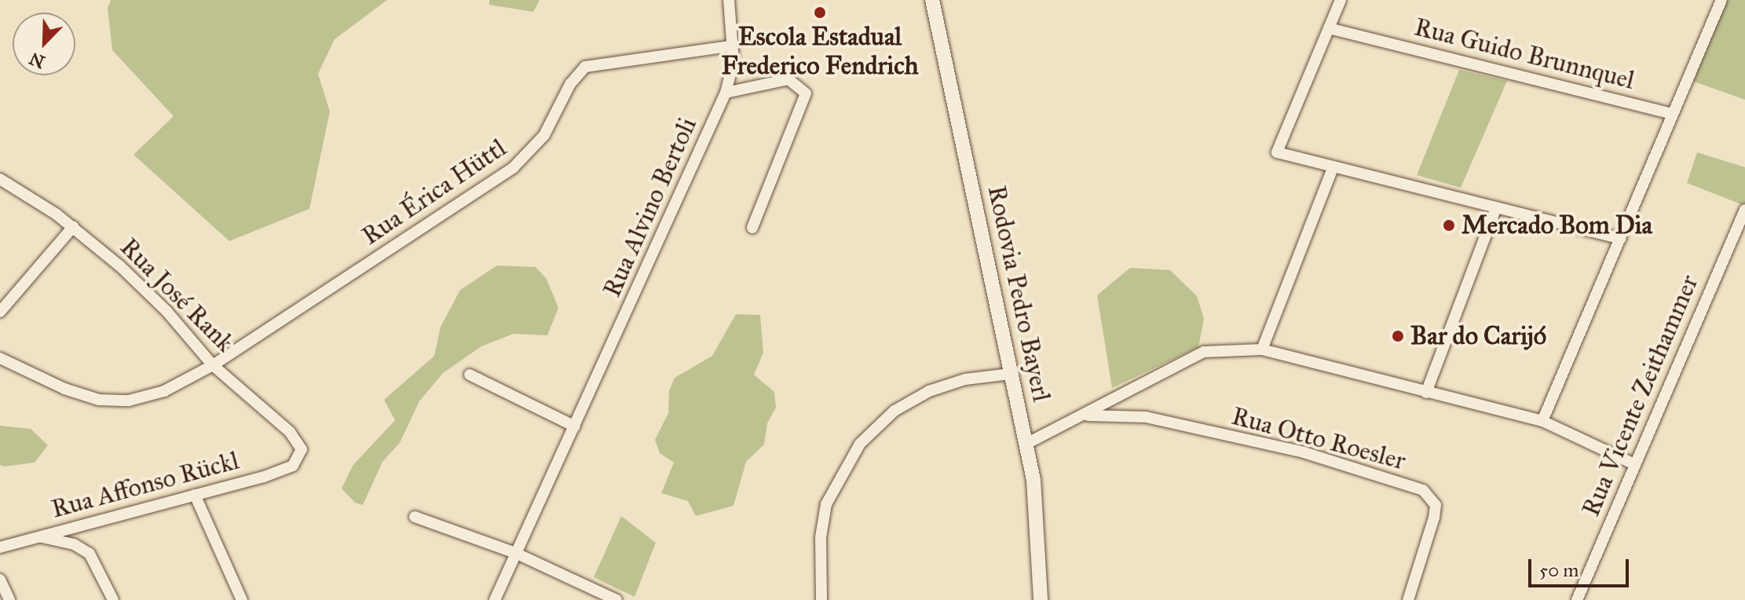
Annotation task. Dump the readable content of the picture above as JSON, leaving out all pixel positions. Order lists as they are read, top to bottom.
{
  "streets": {
    "main road": ["Rodovia Pedro Bayerl"],
    "street": [
      "Rua Guido Brunnquel",
      "Rua Érica Hüttl",
      "Rua Alvino Bertoli",
      "Rua José Rank",
      "Rua Vicente Zeithammer",
      "Rua Otto Roesler",
      "Rua Affonso Rückl"
    ]
  },
  "crossings": [
    ["Rua Érica Hüttl", "Rua Alvino Bertoli"],
    ["Rua Érica Hüttl", "Rua José Rank"],
    ["Rua José Rank", "Rua Affonso Rückl"]
  ],
  "places": ["Escola Estadual Frederico Fendrich", "Mercado Bom Dia", "Bar do Carijó"],
  "scale_bar": "50 m",
  "north": "bottom left"
}
